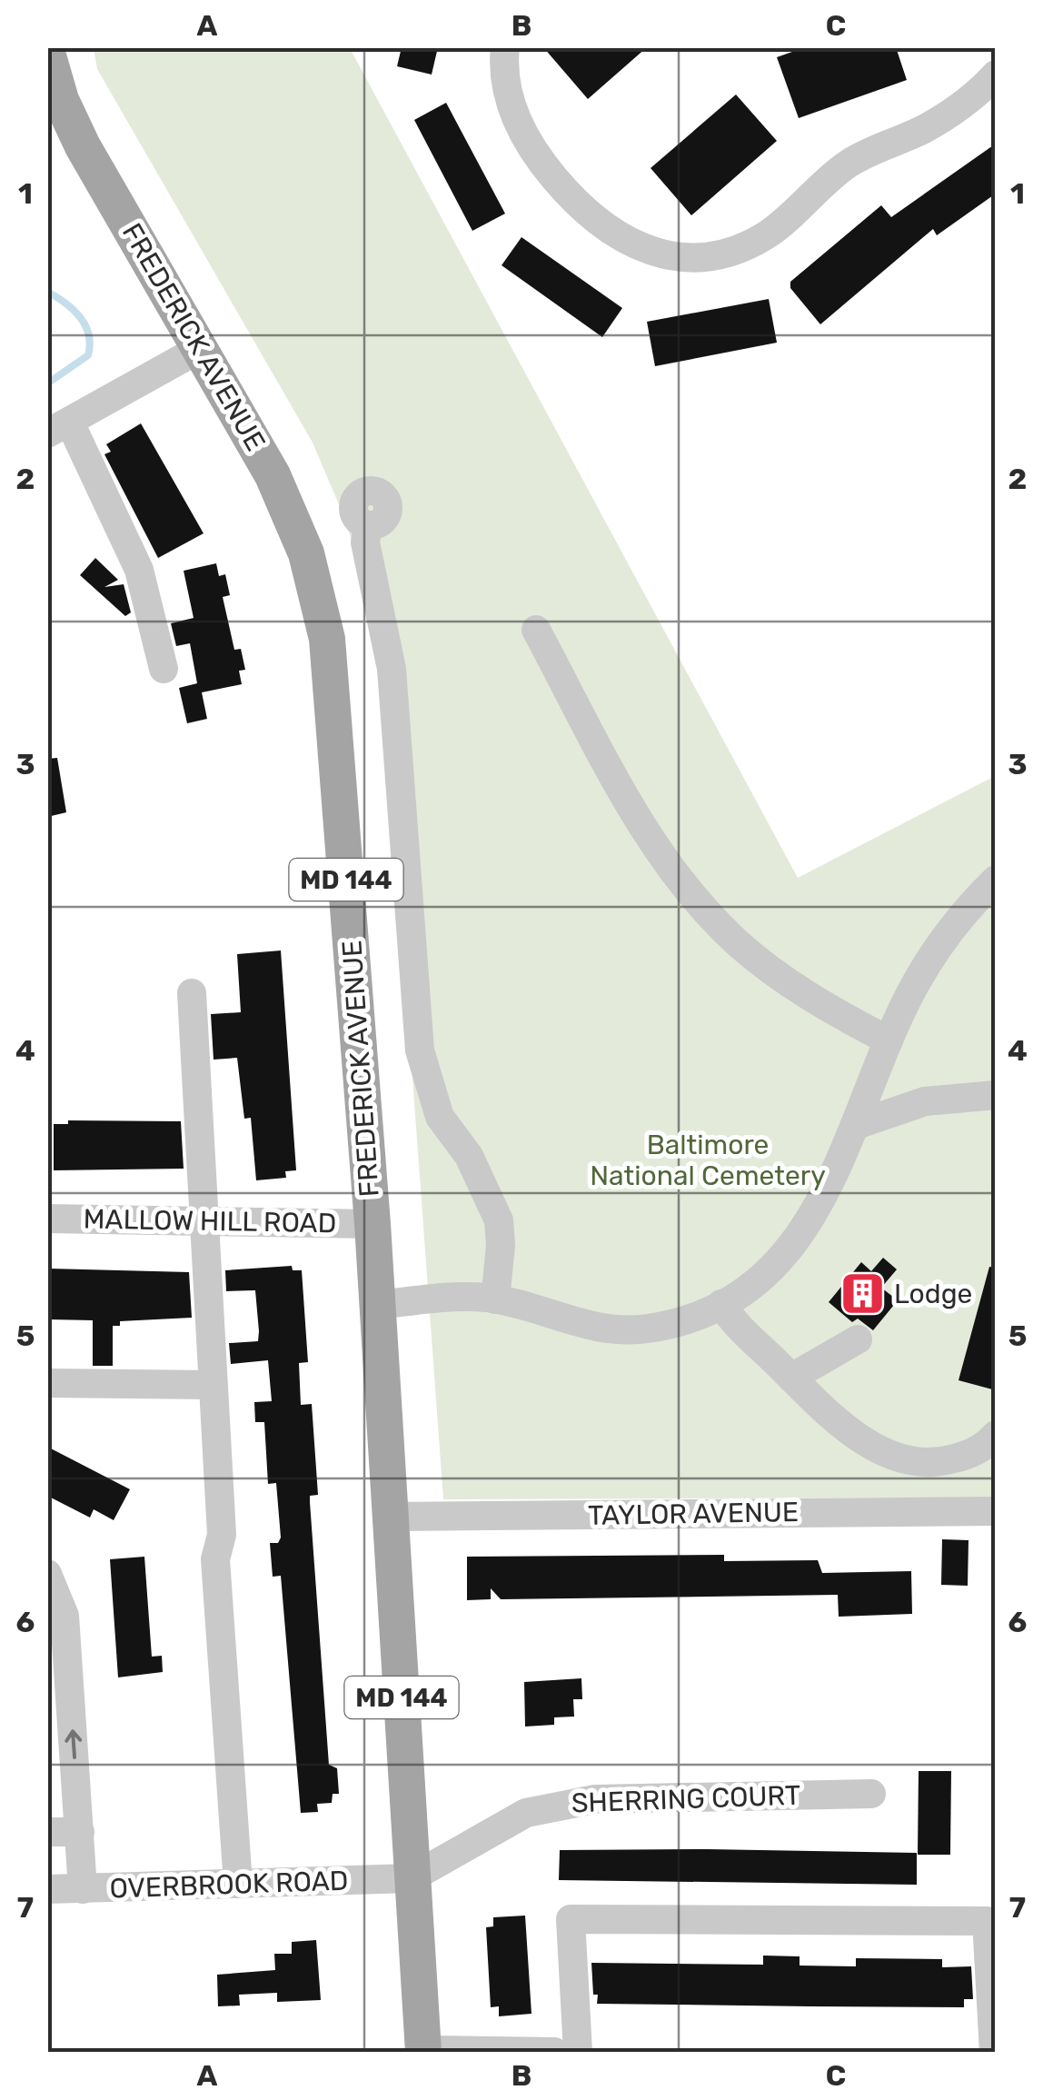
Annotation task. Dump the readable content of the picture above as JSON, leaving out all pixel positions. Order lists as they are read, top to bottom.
{
  "streets": {
    "main road": ["FREDERICK AVENUE", "MD 144"],
    "street": [
      "MALLOW HILL ROAD",
      "TAYLOR AVENUE",
      "SHERRING COURT",
      "OVERBROOK ROAD"
    ]
  },
  "crossings": [
    ["FREDERICK AVENUE", "MD 144"],
    ["FREDERICK AVENUE", "MALLOW HILL ROAD"],
    ["FREDERICK AVENUE", "TAYLOR AVENUE"],
    ["FREDERICK AVENUE", "SHERRING COURT"],
    ["FREDERICK AVENUE", "OVERBROOK ROAD"],
    ["MD 144", "SHERRING COURT"],
    ["MD 144", "OVERBROOK ROAD"],
    ["SHERRING COURT", "OVERBROOK ROAD"]
  ],
  "parks": ["Baltimore National Cemetery"],
  "places": {
    "building": ["Lodge"]
  },
  "grid": {
    "columns": ["A", "B", "C"],
    "rows": [
      "1",
      "2",
      "3",
      "4",
      "5",
      "6",
      "7"
    ]
  }
}
